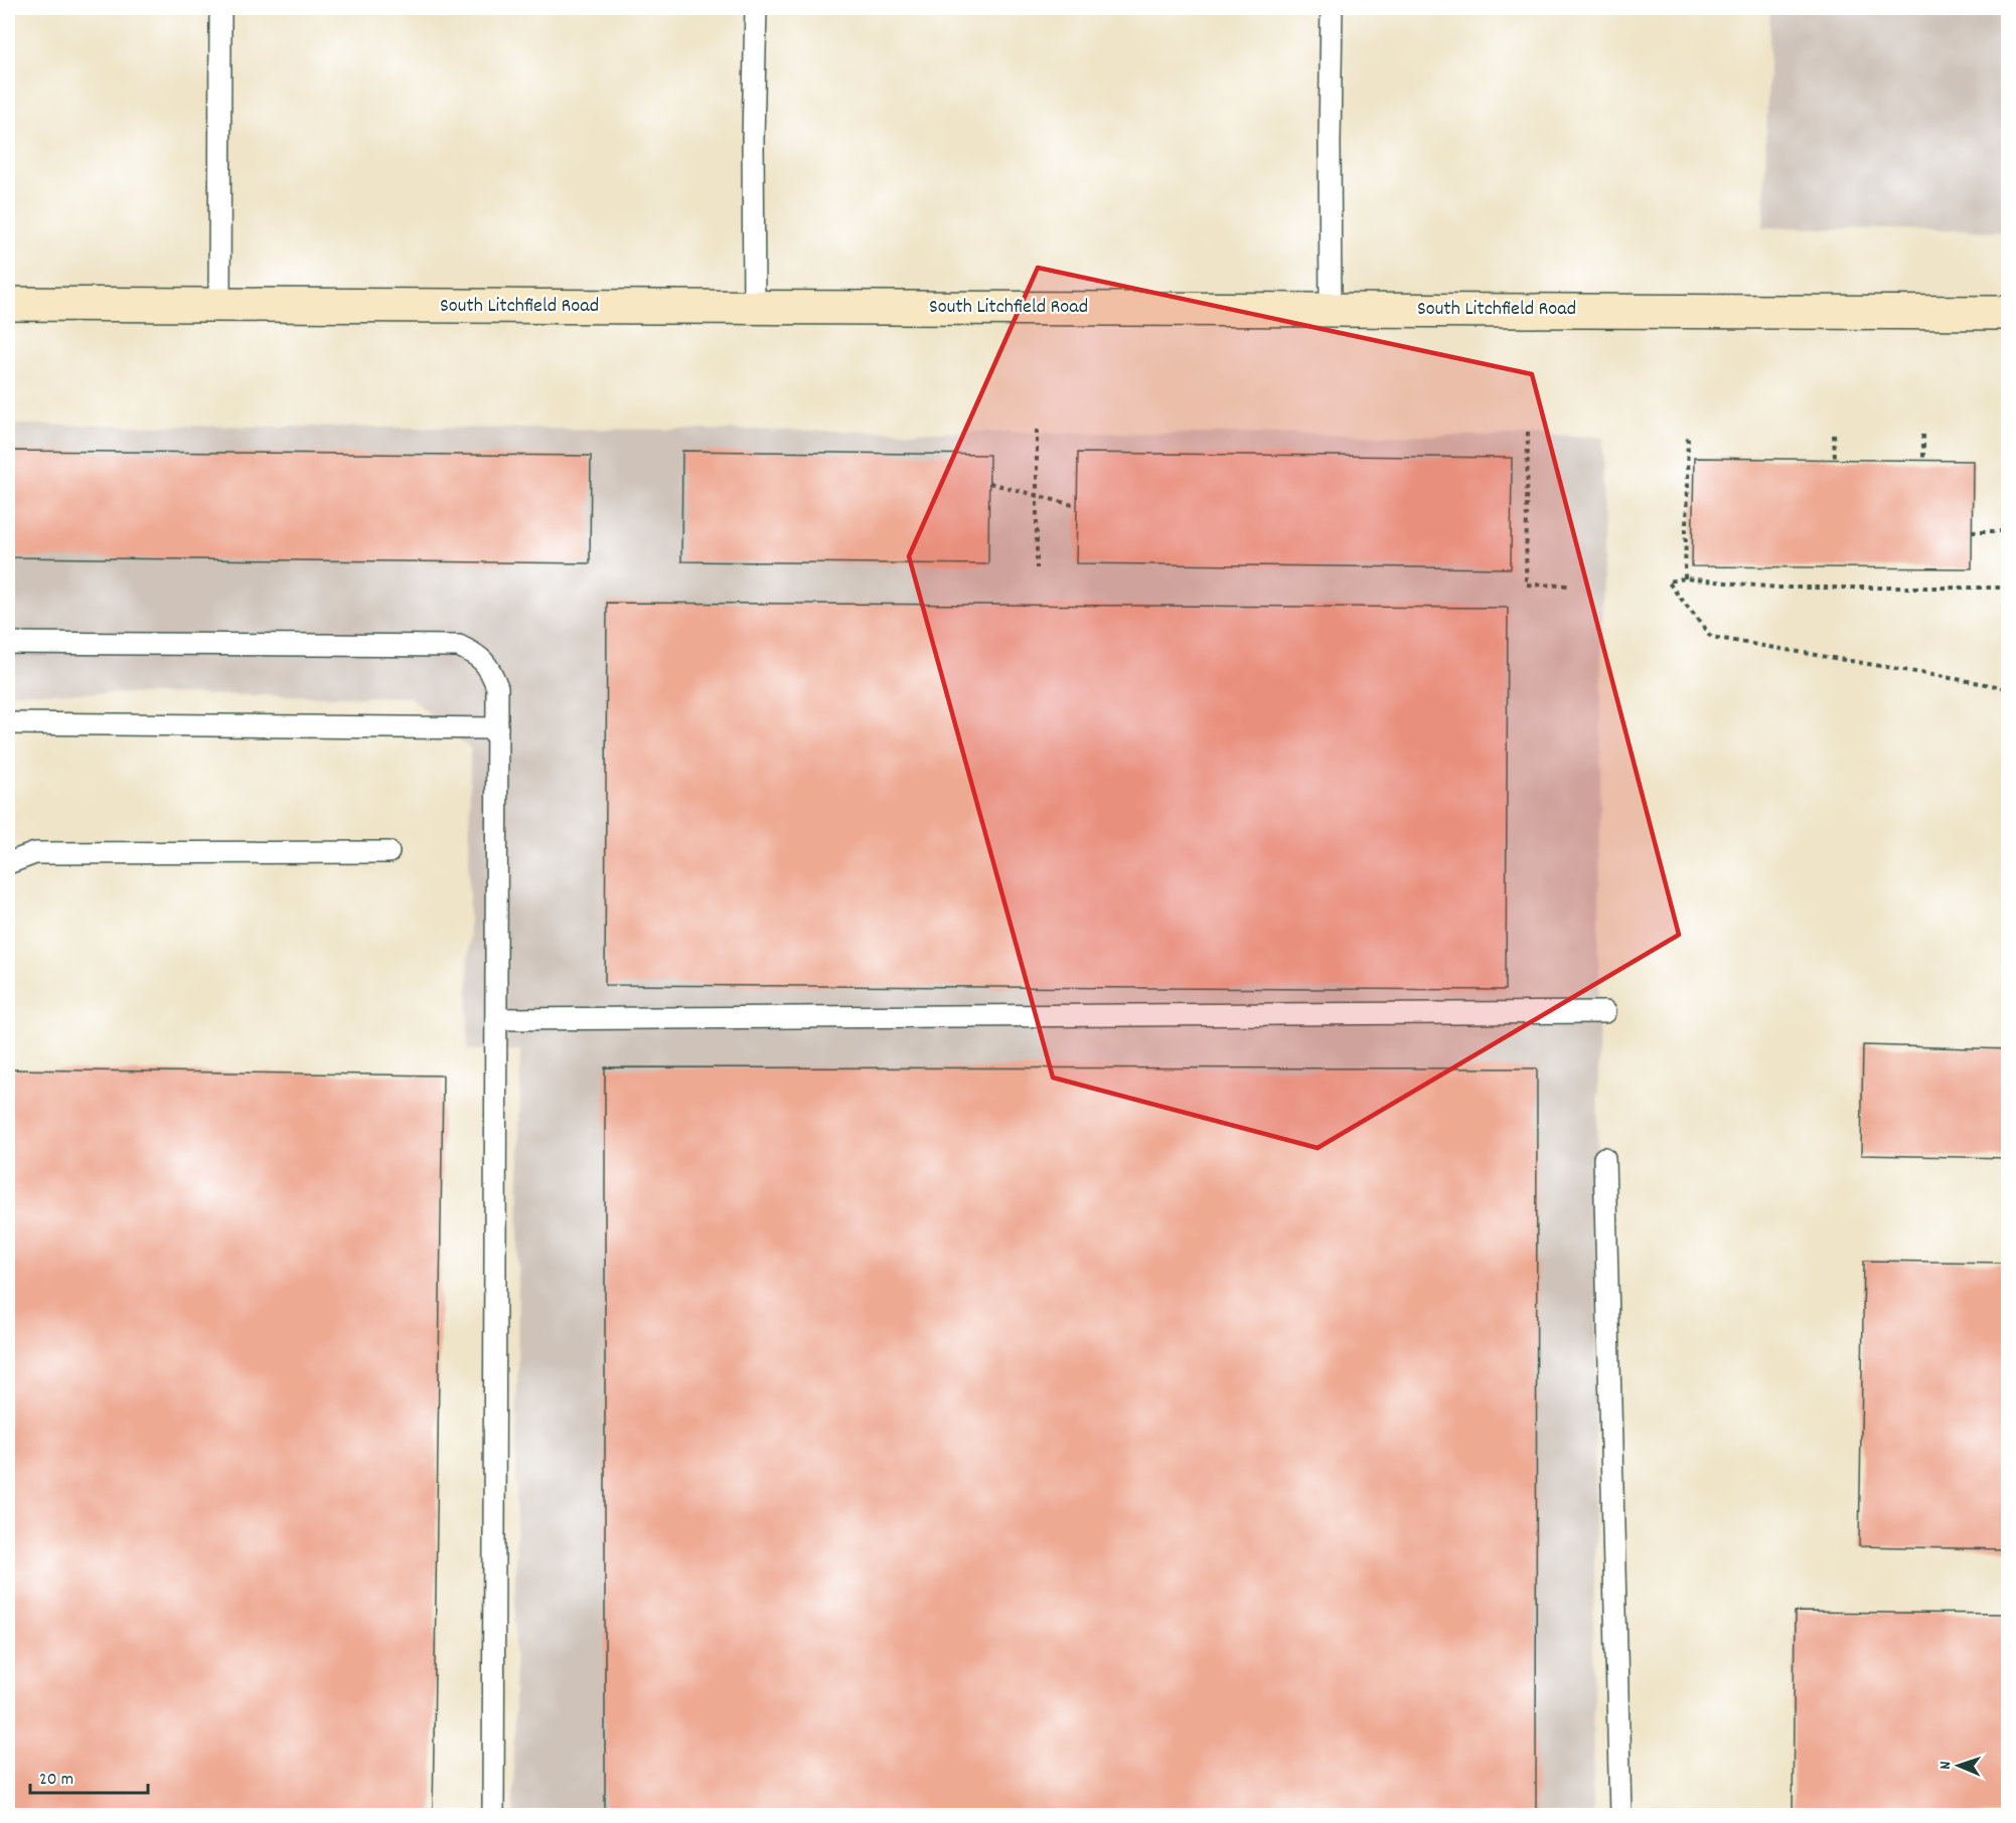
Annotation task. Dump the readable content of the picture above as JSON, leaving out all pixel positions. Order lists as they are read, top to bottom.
{
  "streets": {
    "main road": ["South Litchfield Road"]
  },
  "scale_bar": "20 m",
  "north": "left"
}
